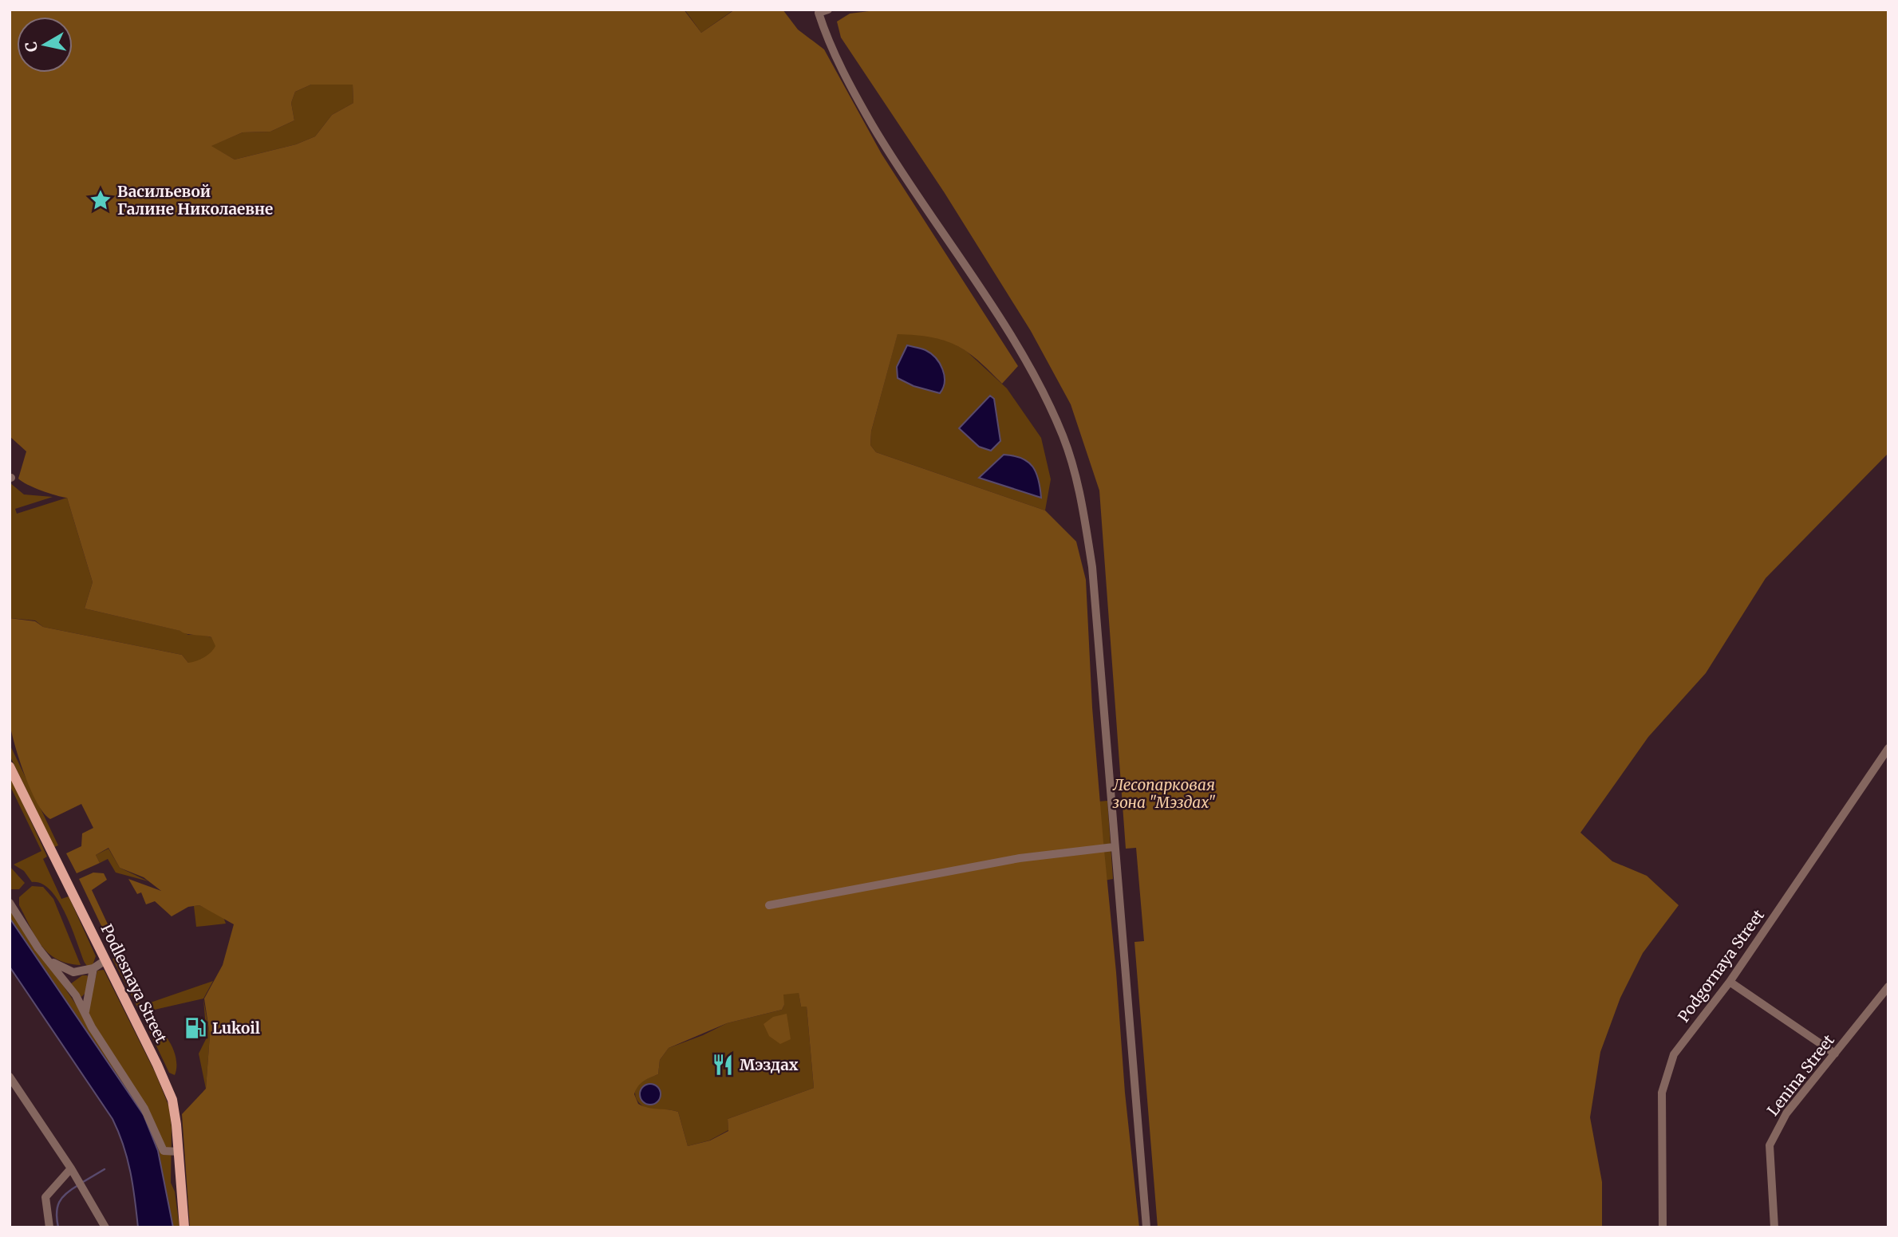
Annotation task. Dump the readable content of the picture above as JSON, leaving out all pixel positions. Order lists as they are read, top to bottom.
{
  "streets": {
    "main road": ["Podlesnaya Street"],
    "street": ["Podgornaya Street", "Lenina Street"]
  },
  "parks": ["Лесопарковая зона \"Мэздах\""],
  "places": {
    "place": ["Васильевой Галине Николаевне"],
    "fuel station": ["Lukoil"],
    "restaurant": ["Мэздах"]
  },
  "north": "left"
}
